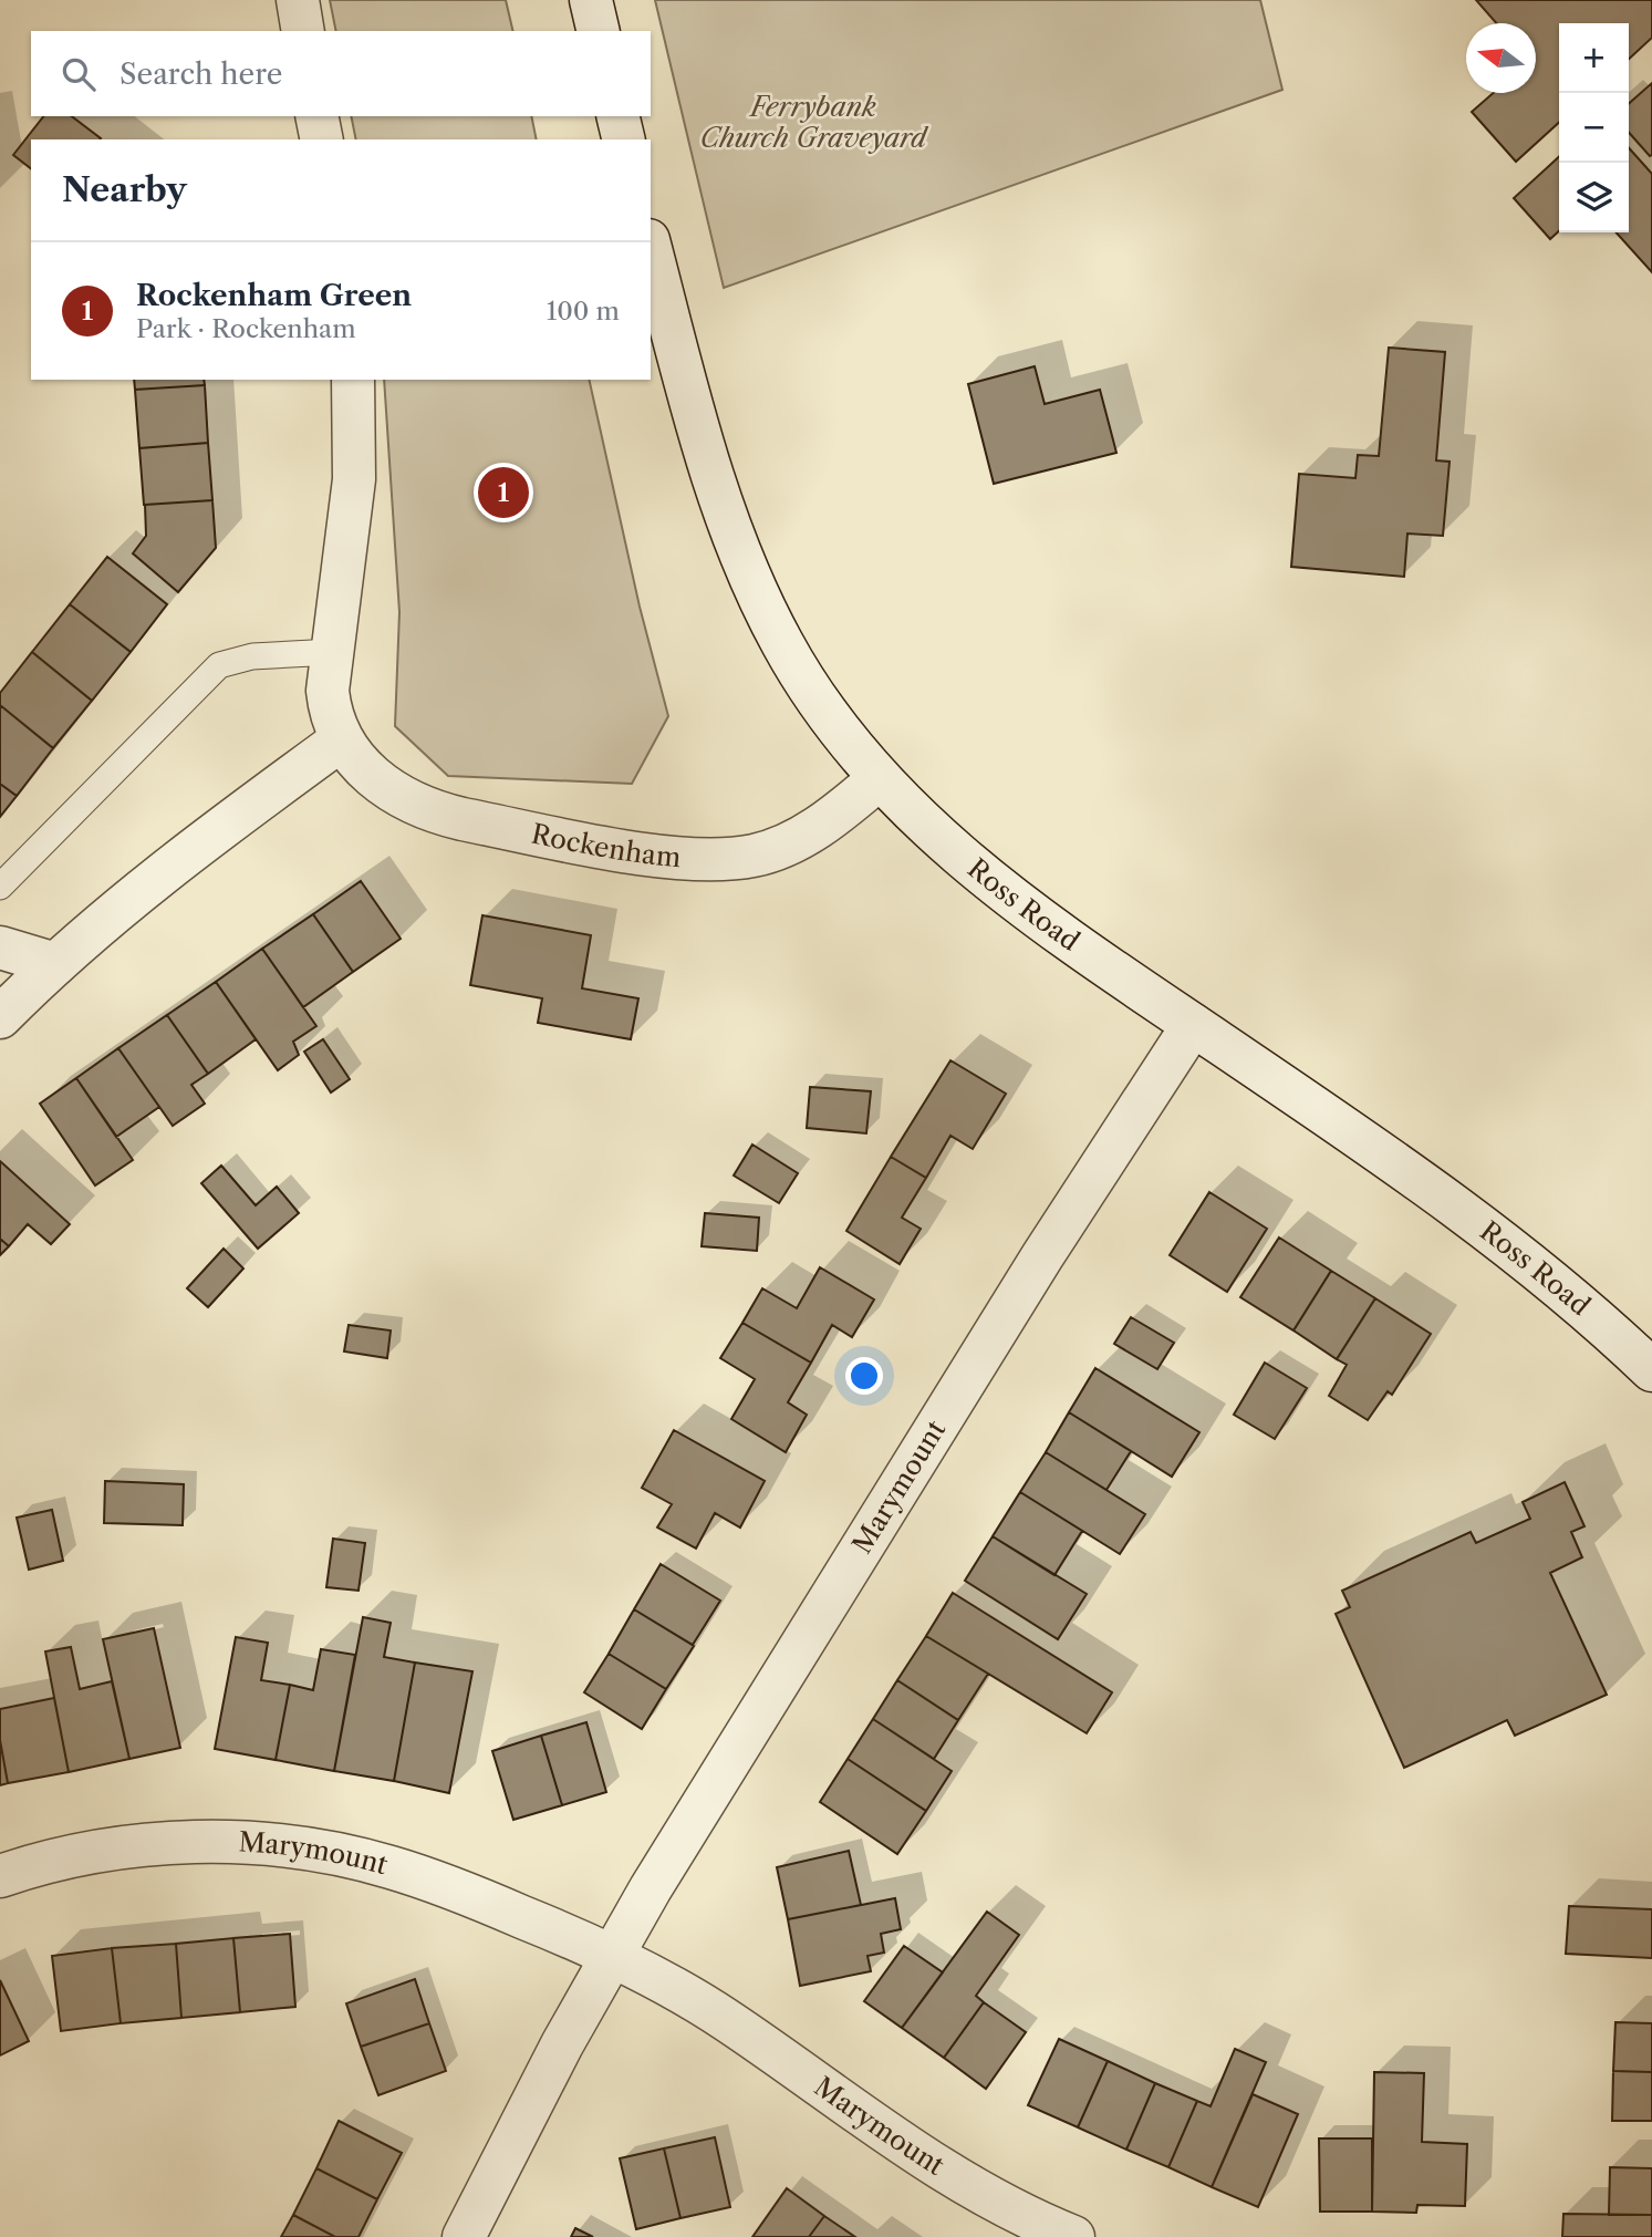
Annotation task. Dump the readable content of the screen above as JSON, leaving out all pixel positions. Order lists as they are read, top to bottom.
{
  "streets": {
    "street": ["Rockenham", "Ross Road", "Marymount"]
  },
  "crossings": [
    ["Rockenham", "Ross Road"],
    ["Ross Road", "Marymount"]
  ],
  "parks": ["Ferrybank Church Graveyard"],
  "north": "left",
  "page": {
    "map_buttons": ["+", "−"],
    "search": "Search here",
    "heading": "Nearby",
    "list": [
      {
        "mark": "1",
        "name": "Rockenham Green",
        "note": "Park · Rockenham",
        "value": "100 m"
      }
    ],
    "pins": "1"
  }
}
